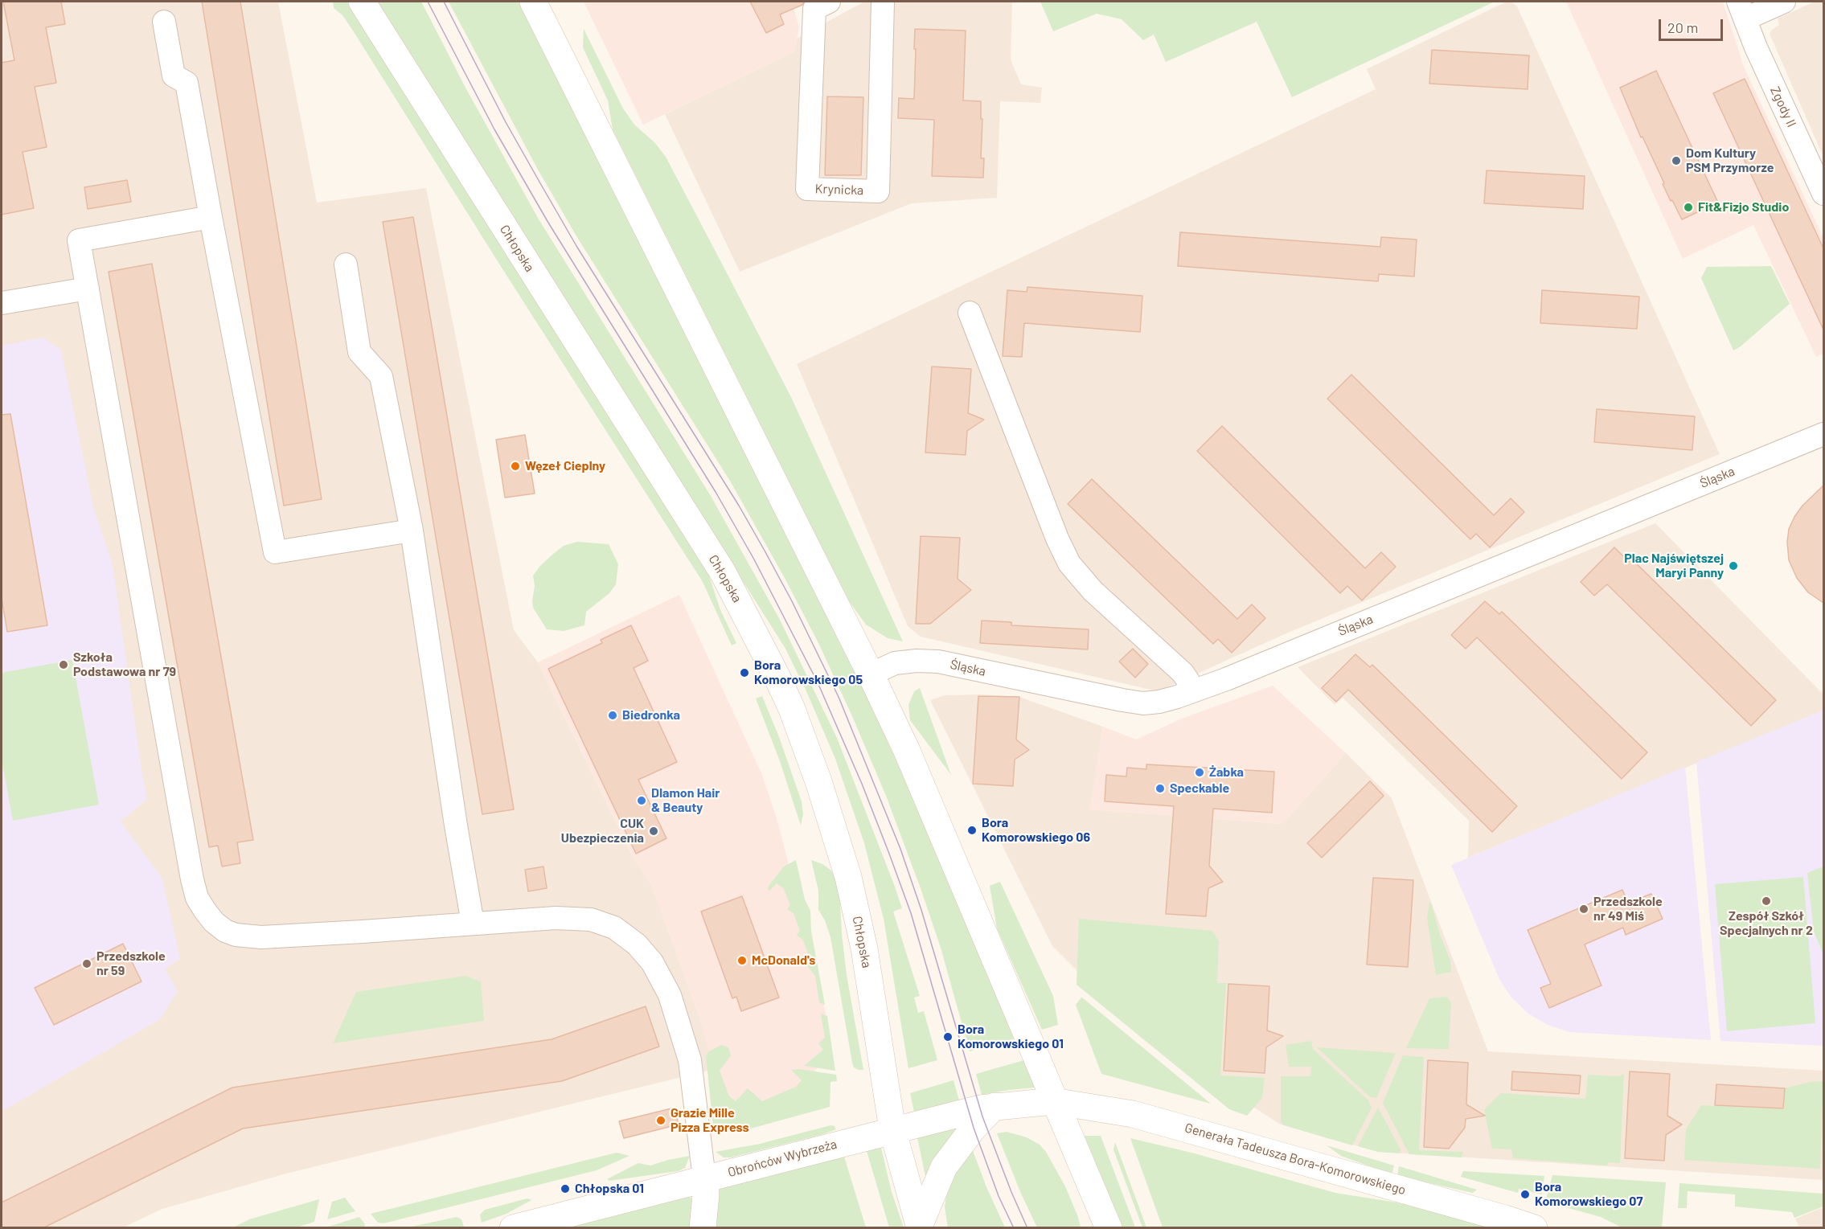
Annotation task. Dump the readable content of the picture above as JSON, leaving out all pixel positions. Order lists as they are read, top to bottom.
{
  "streets": {
    "main road": ["Chłopska", "Obrońców Wybrzeża", "Generała Tadeusza Bora-Komorowskiego"],
    "street": ["Zgody II", "Krynicka", "Śląska"]
  },
  "crossings": [
    ["Chłopska", "Obrońców Wybrzeża"],
    ["Obrońców Wybrzeża", "Generała Tadeusza Bora-Komorowskiego"]
  ],
  "places": [
    "Dom Kultury PSM Przymorze",
    "Fit&Fizjo Studio",
    "Węzeł Cieplny",
    "Plac Najświętszej Maryi Panny",
    "Szkoła Podstawowa nr 79",
    "Bora Komorowskiego 05",
    "Biedronka",
    "Żabka",
    "Speckable",
    "DIamon Hair & Beauty",
    "Bora Komorowskiego 06",
    "CUK Ubezpieczenia",
    "Zespół Szkół Specjalnych nr 2",
    "Przedszkole nr 49 Miś",
    "McDonald's",
    "Przedszkole nr 59",
    "Bora Komorowskiego 01",
    "Grazie Mille Pizza Express",
    "Chłopska 01",
    "Bora Komorowskiego 07"
  ],
  "scale_bar": "20 m"
}
